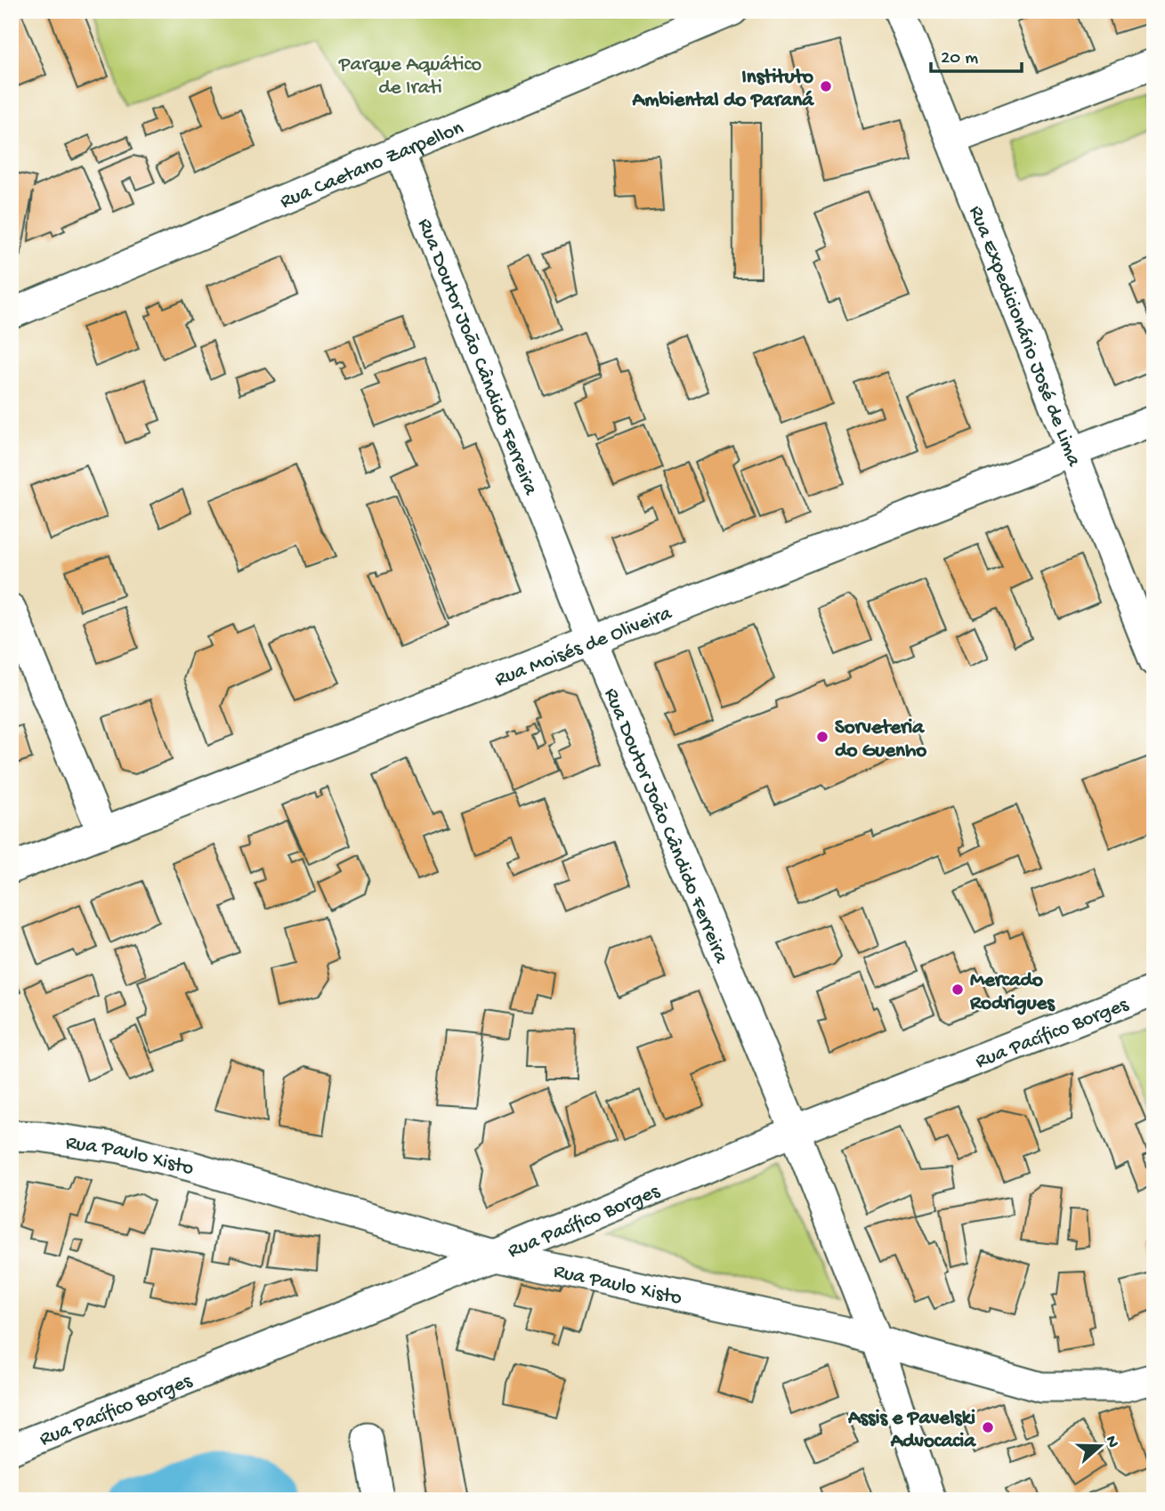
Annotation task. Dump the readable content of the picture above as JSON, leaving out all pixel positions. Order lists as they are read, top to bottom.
{
  "streets": {
    "street": [
      "Rua Caetano Zarpellon",
      "Rua Expedicionário José de Lima",
      "Rua Doutor João Cândido Ferreira",
      "Rua Moisés de Oliveira",
      "Rua Pacífico Borges",
      "Rua Paulo Xisto"
    ]
  },
  "crossings": [
    ["Rua Caetano Zarpellon", "Rua Doutor João Cândido Ferreira"],
    ["Rua Expedicionário José de Lima", "Rua Moisés de Oliveira"],
    ["Rua Doutor João Cândido Ferreira", "Rua Moisés de Oliveira"],
    ["Rua Doutor João Cândido Ferreira", "Rua Pacífico Borges"],
    ["Rua Doutor João Cândido Ferreira", "Rua Paulo Xisto"],
    ["Rua Pacífico Borges", "Rua Paulo Xisto"]
  ],
  "parks": ["Parque Aquático de Irati"],
  "places": [
    "Instituto Ambiental do Paraná",
    "Sorveteria do Guenho",
    "Mercado Rodrigues",
    "Assis e Pavelski Advocacia"
  ],
  "scale_bar": "20 m",
  "north": "right"
}
